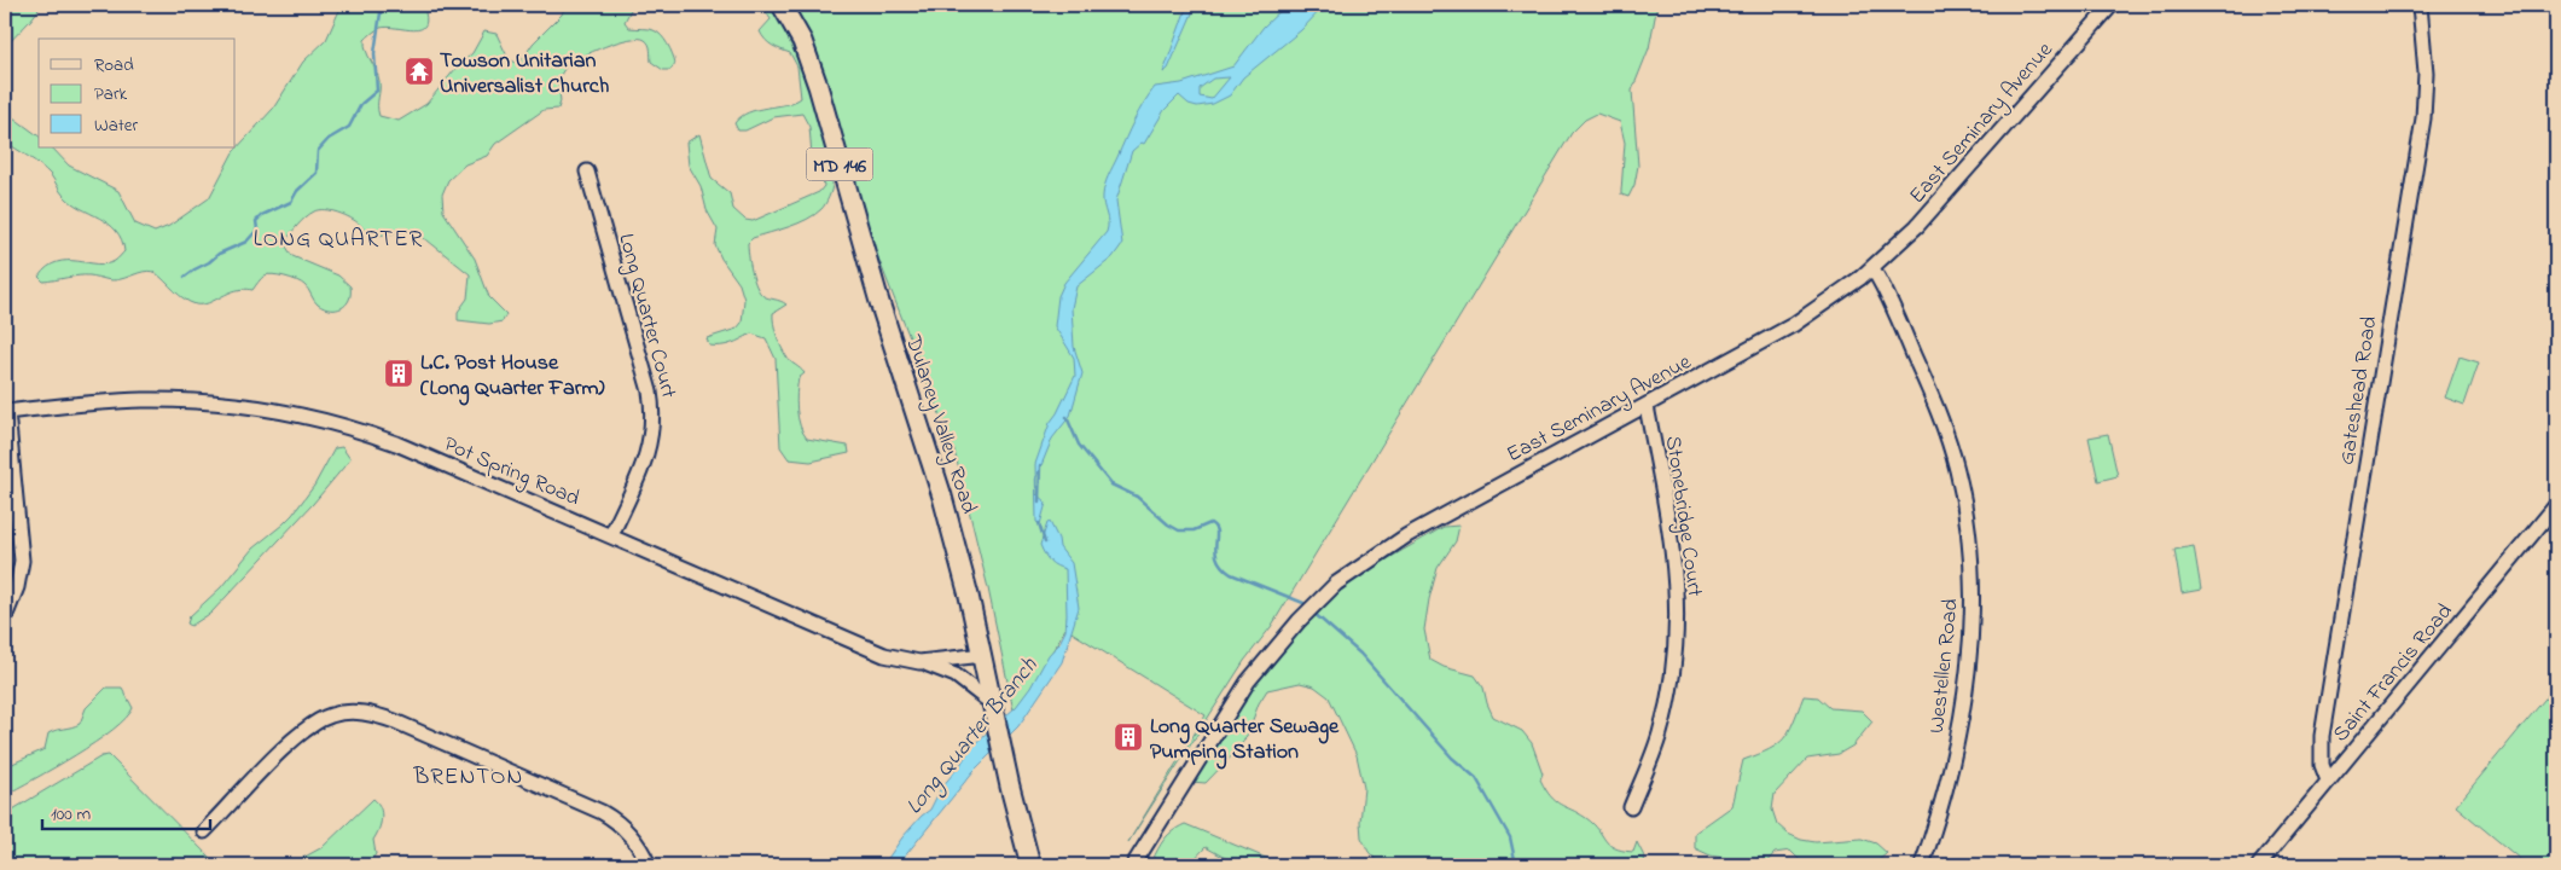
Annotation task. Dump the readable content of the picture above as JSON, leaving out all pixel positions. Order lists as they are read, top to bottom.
{
  "streets": {
    "main road": ["MD 146", "Dulaney Valley Road"],
    "street": [
      "East Seminary Avenue",
      "Long Quarter Court",
      "Gateshead Road",
      "Pot Spring Road",
      "Stonebridge Court",
      "Westellen Road",
      "Saint Francis Road"
    ]
  },
  "crossings": [
    ["East Seminary Avenue", "Stonebridge Court"],
    ["East Seminary Avenue", "Westellen Road"],
    ["Long Quarter Court", "Pot Spring Road"],
    ["Gateshead Road", "Saint Francis Road"],
    ["Dulaney Valley Road", "Pot Spring Road"]
  ],
  "districts": ["LONG QUARTER", "BRENTON"],
  "water": ["Long Quarter Branch"],
  "places": {
    "temple": ["Towson Unitarian Universalist Church"],
    "building": ["L.C. Post House (Long Quarter Farm)", "Long Quarter Sewage Pumping Station"]
  },
  "legend": ["Road", "Park", "Water"],
  "scale_bar": "100 m"
}
